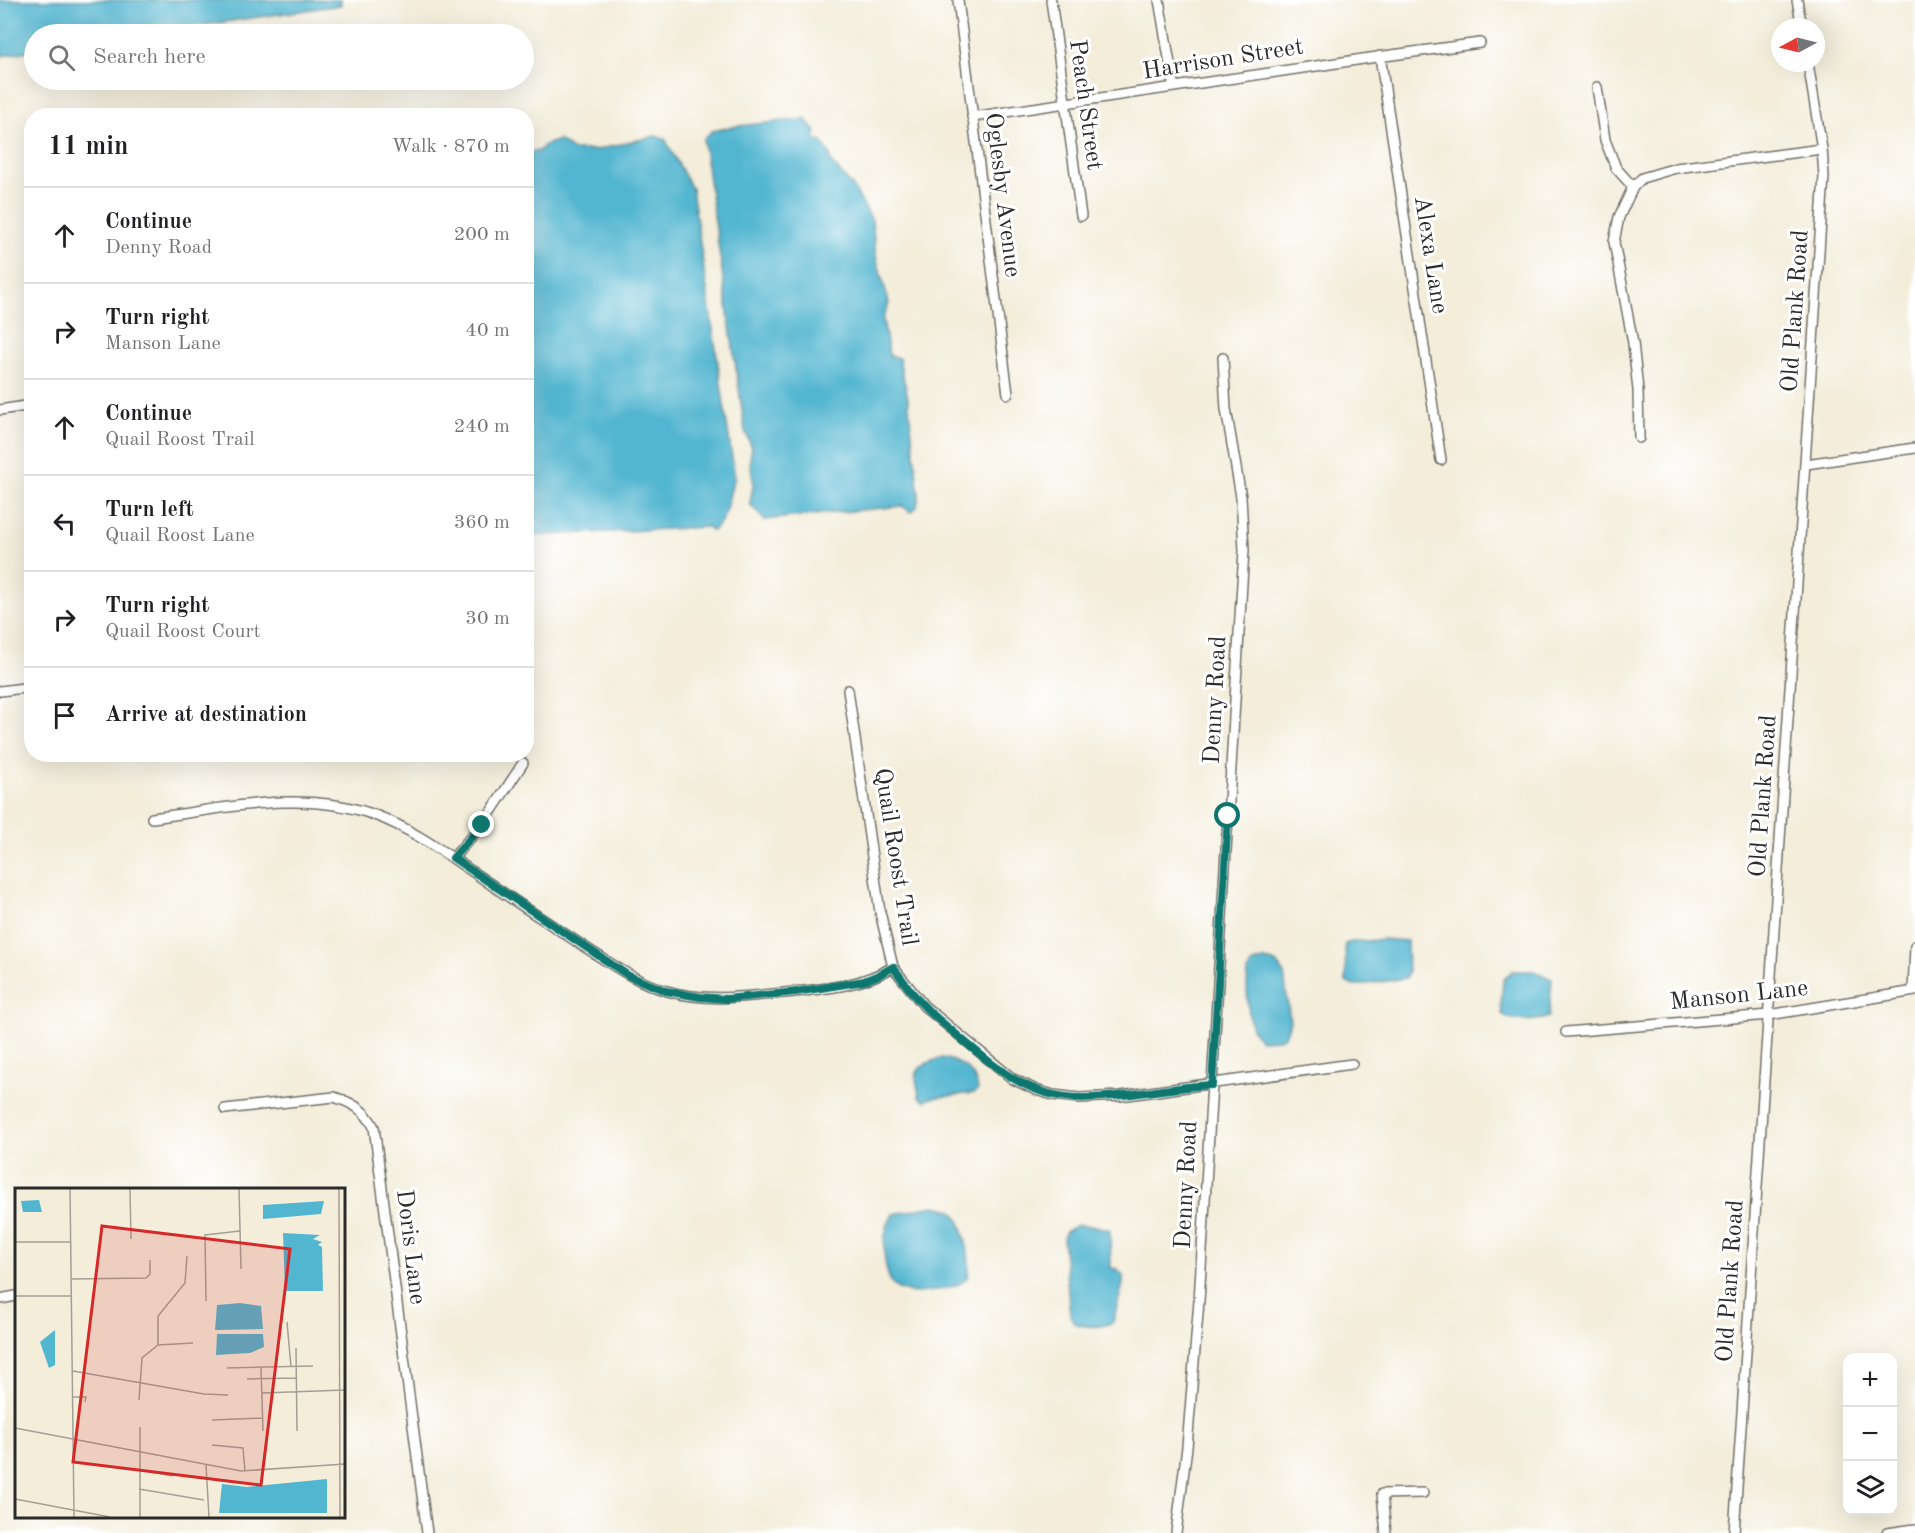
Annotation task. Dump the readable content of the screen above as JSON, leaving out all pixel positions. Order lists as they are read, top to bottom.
{
  "streets": {
    "street": [
      "Harrison Street",
      "Peach Street",
      "Oglesby Avenue",
      "Alexa Lane",
      "Old Plank Road",
      "Denny Road",
      "Quail Roost Trail",
      "Manson Lane",
      "Doris Lane"
    ]
  },
  "crossings": [
    ["Harrison Street", "Peach Street"],
    ["Harrison Street", "Oglesby Avenue"],
    ["Harrison Street", "Alexa Lane"],
    ["Old Plank Road", "Manson Lane"],
    ["Denny Road", "Quail Roost Trail"]
  ],
  "north": "left",
  "page": {
    "search": "Search here",
    "heading": ["11 min", "Walk · 870 m"],
    "list": [
      ["Continue", "Denny Road", "200 m"],
      ["Turn right", "Manson Lane", "40 m"],
      ["Continue", "Quail Roost Trail", "240 m"],
      ["Turn left", "Quail Roost Lane", "360 m"],
      ["Turn right", "Quail Roost Court", "30 m"],
      "Arrive at destination"
    ],
    "map_buttons": ["+", "−"]
  }
}
